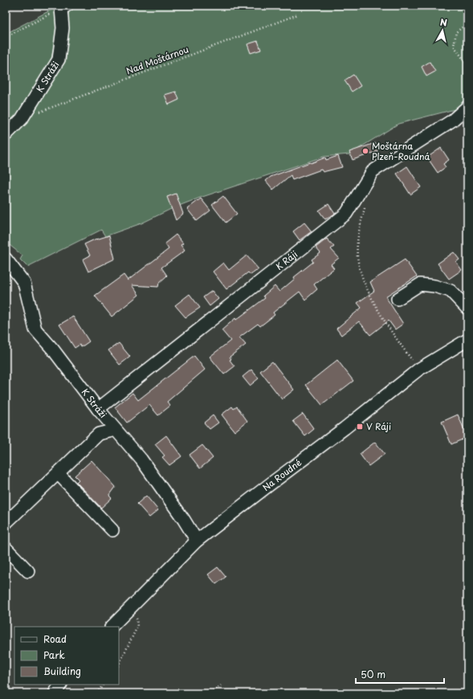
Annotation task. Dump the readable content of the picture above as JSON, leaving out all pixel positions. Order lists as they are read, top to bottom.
{
  "streets": {
    "street": ["K Stráži", "K Ráji", "Na Roudné"],
    "path": ["Nad Moštárnou"]
  },
  "crossings": [
    ["K Stráži", "K Ráji"],
    ["K Stráži", "Na Roudné"]
  ],
  "places": {
    "other": ["Moštárna Plzeň-Roudná"],
    "transit": ["V Ráji"]
  },
  "legend": ["Road", "Park", "Building"],
  "scale_bar": "50 m",
  "north": "top"
}
